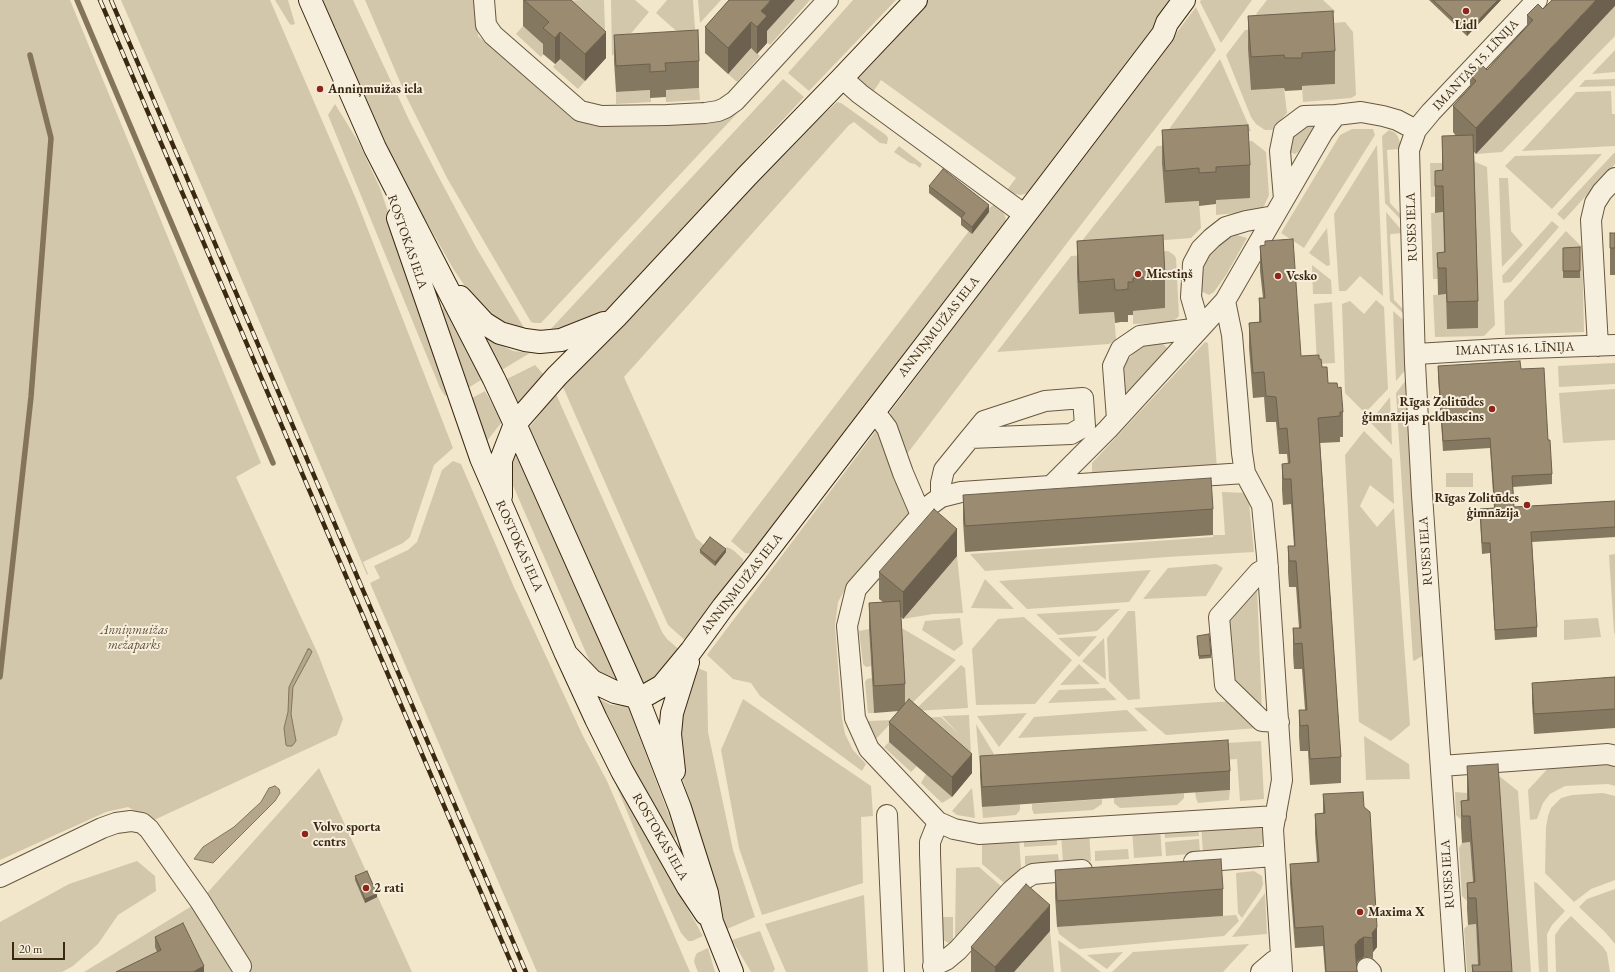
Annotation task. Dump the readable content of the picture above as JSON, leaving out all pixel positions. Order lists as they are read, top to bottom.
{
  "streets": {
    "street": [
      "IMANTAS 15. LĪNIJA",
      "RUSES IELA",
      "ROSTOKAS IELA",
      "ANNIŅMUIŽAS IELA",
      "IMANTAS 16. LĪNIJA"
    ]
  },
  "crossings": [
    ["IMANTAS 15. LĪNIJA", "RUSES IELA"],
    ["RUSES IELA", "IMANTAS 16. LĪNIJA"],
    ["ROSTOKAS IELA", "ANNIŅMUIŽAS IELA"]
  ],
  "parks": ["Anniņmuižas mežaparks"],
  "places": [
    "Lidl",
    "Anniņmuižas iela",
    "Miestiņš",
    "Vesko",
    "Rīgas Zolitūdes ģimnāzijas peldbaseins",
    "Rīgas Zolitūdes ģimnāzija",
    "Volvo sporta centrs",
    "2 rati",
    "Maxima X"
  ],
  "scale_bar": "20 m"
}
